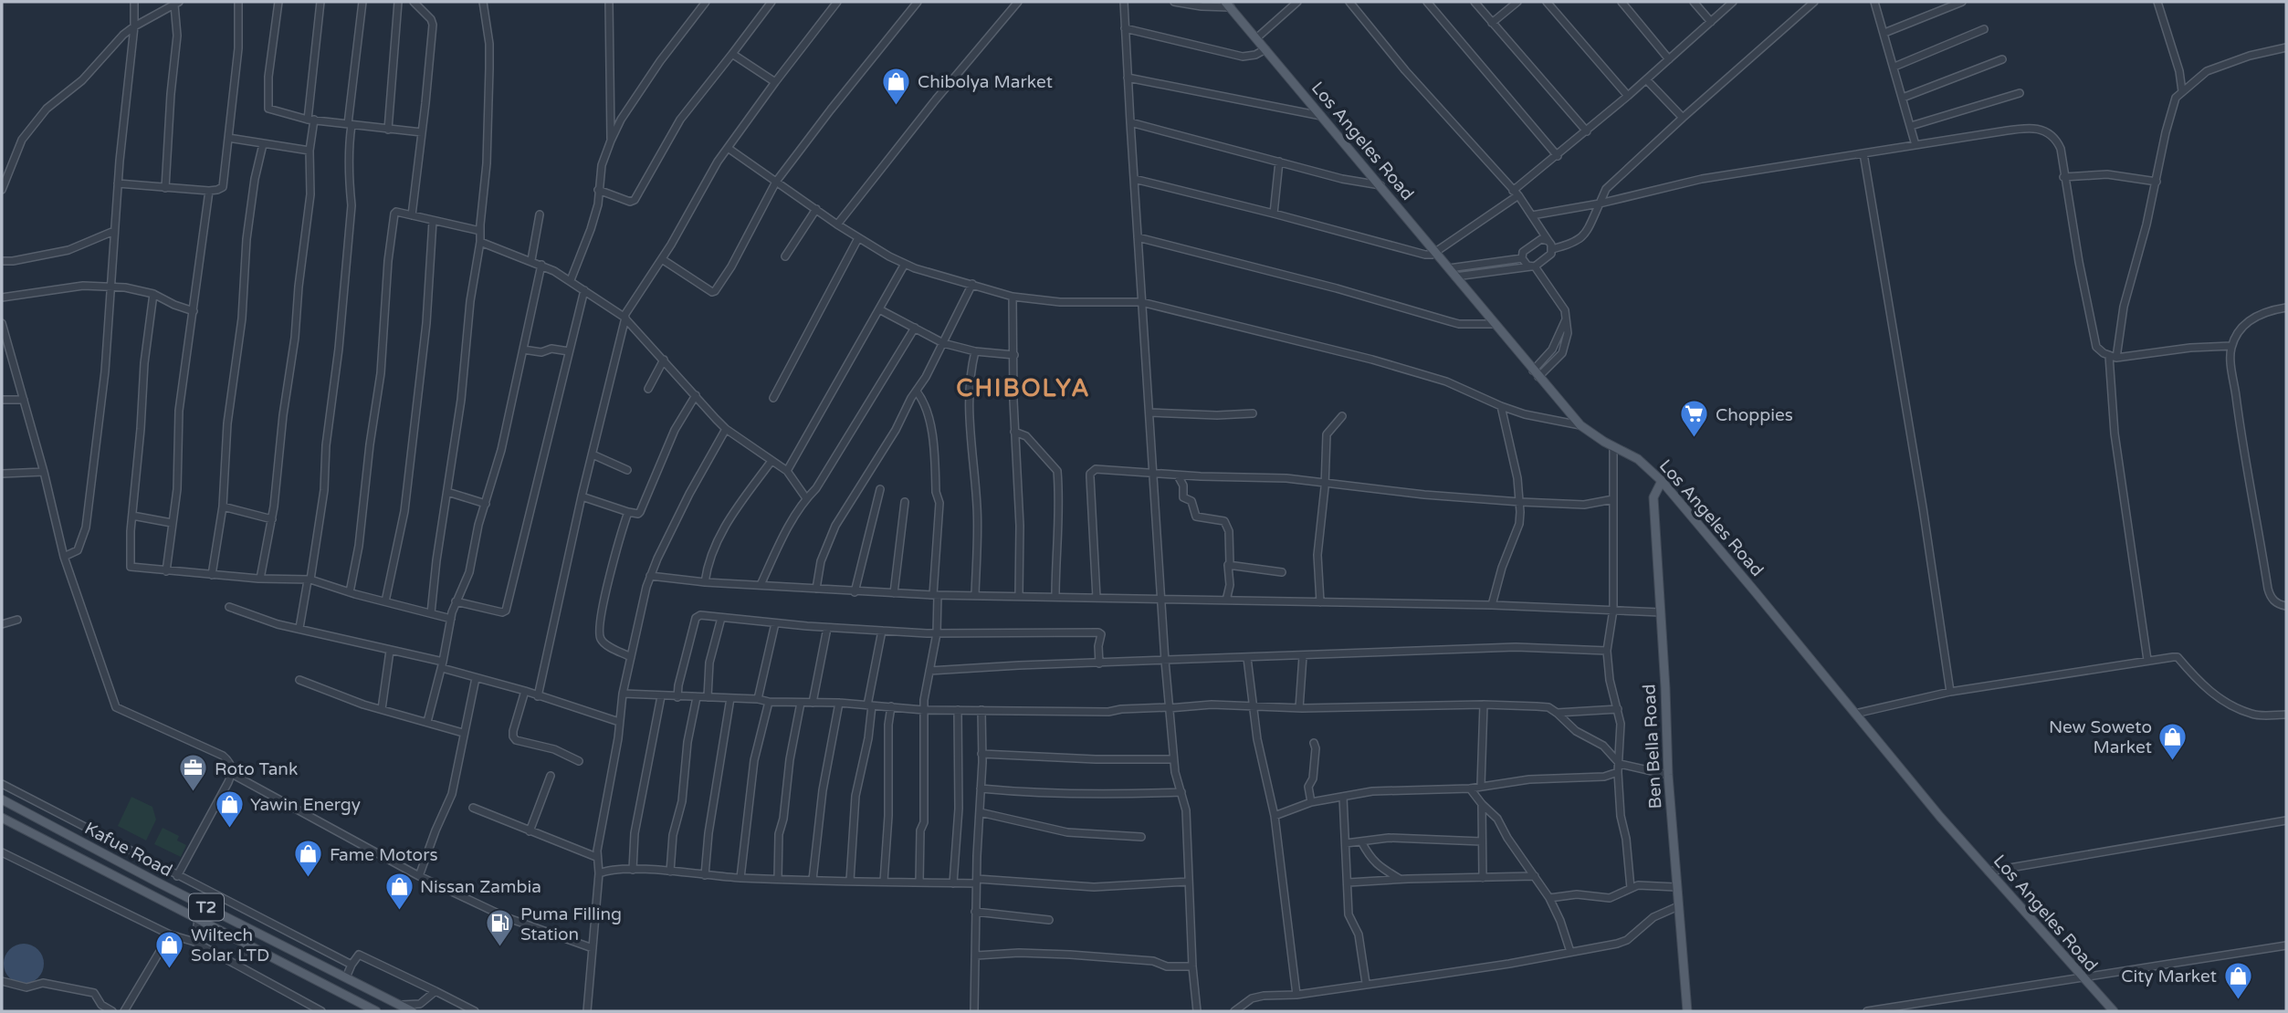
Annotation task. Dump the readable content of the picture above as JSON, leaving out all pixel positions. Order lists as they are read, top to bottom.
{
  "streets": {
    "main road": [
      "Los Angeles Road",
      "Ben Bella Road",
      "Kafue Road",
      "T2"
    ]
  },
  "crossings": [
    ["Los Angeles Road", "Ben Bella Road"]
  ],
  "districts": ["CHIBOLYA"],
  "places": {
    "shop": [
      "Chibolya Market",
      "New Soweto Market",
      "Yawin Energy",
      "Fame Motors",
      "Nissan Zambia",
      "Wiltech Solar LTD",
      "City Market"
    ],
    "supermarket": ["Choppies"],
    "office": ["Roto Tank"],
    "fuel station": ["Puma Filling Station"]
  }
}
